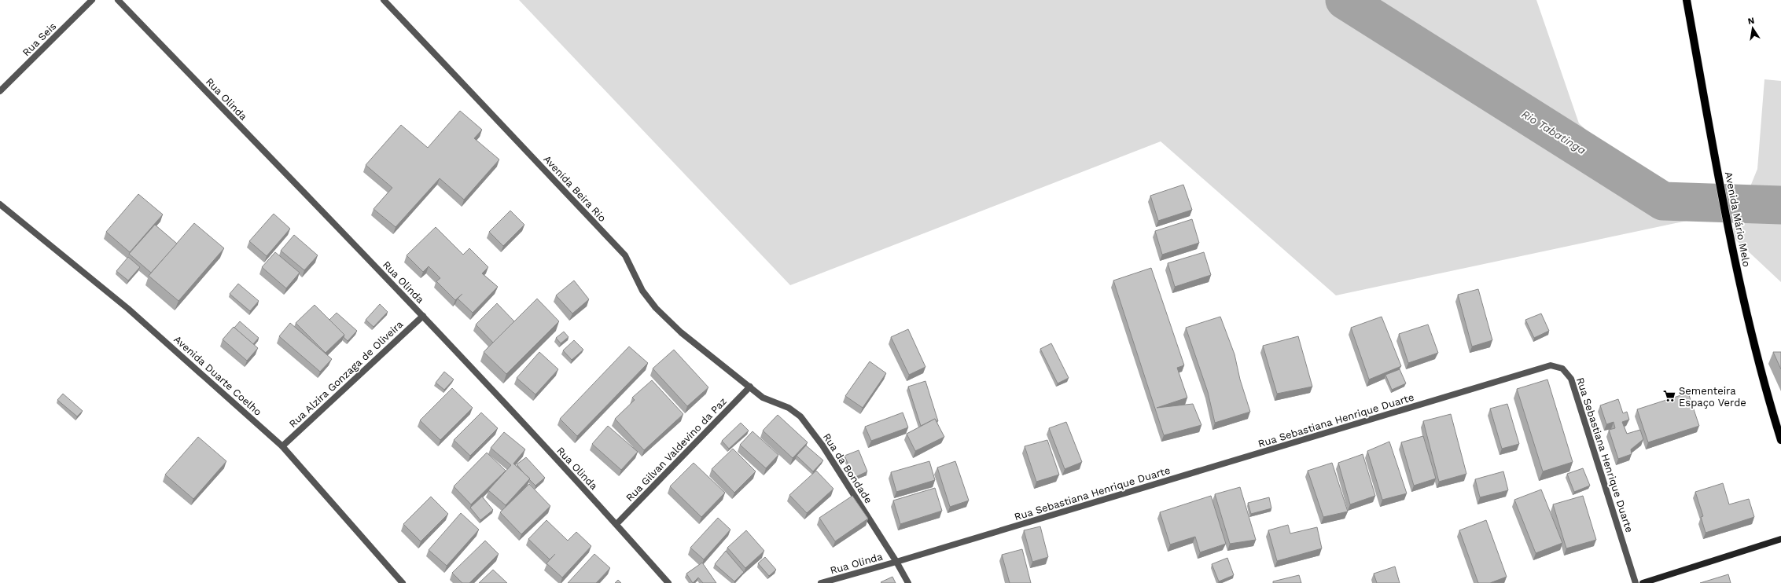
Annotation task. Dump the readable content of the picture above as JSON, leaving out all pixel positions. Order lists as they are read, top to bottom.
{
  "streets": {
    "main road": ["Avenida Mário Melo"],
    "street": [
      "Rua Seis",
      "Rua Olinda",
      "Avenida Beira Rio",
      "Rua Alzira Gonzaga de Oliveira",
      "Avenida Duarte Coelho",
      "Rua Sebastiana Henrique Duarte",
      "Rua Gilvan Valdevino da Paz",
      "Rua da Bondade"
    ]
  },
  "crossings": [
    ["Rua Olinda", "Rua Alzira Gonzaga de Oliveira"],
    ["Rua Olinda", "Rua Sebastiana Henrique Duarte"],
    ["Rua Olinda", "Rua Gilvan Valdevino da Paz"],
    ["Rua Olinda", "Rua da Bondade"],
    ["Avenida Beira Rio", "Rua Gilvan Valdevino da Paz"],
    ["Avenida Beira Rio", "Rua da Bondade"],
    ["Rua Alzira Gonzaga de Oliveira", "Avenida Duarte Coelho"],
    ["Rua Sebastiana Henrique Duarte", "Rua da Bondade"],
    ["Rua Gilvan Valdevino da Paz", "Rua da Bondade"]
  ],
  "water": ["Rio Tabatinga"],
  "places": {
    "supermarket": ["Sementeira Espaço Verde"]
  },
  "north": "top"
}
